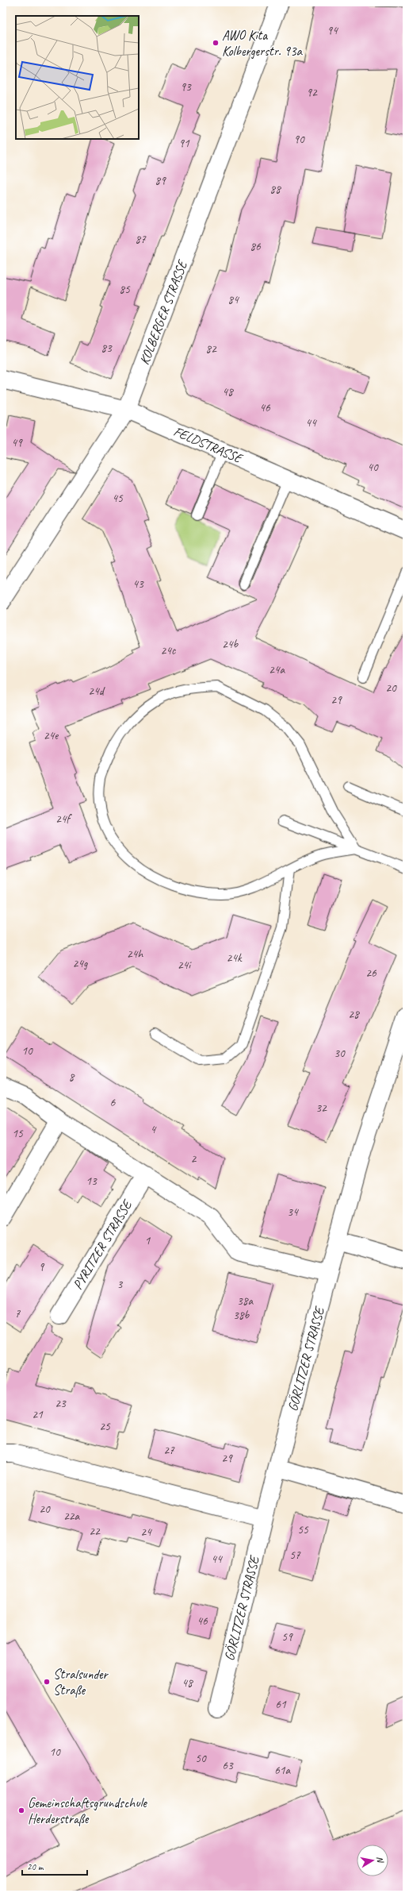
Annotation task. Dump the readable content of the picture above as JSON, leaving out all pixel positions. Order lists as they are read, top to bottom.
{
  "streets": {
    "street": [
      "KOLBERGER STRASSE",
      "FELDSTRASSE",
      "PYRITZER STRASSE",
      "GÖRLITZER STRASSE"
    ]
  },
  "crossings": [
    ["KOLBERGER STRASSE", "FELDSTRASSE"]
  ],
  "places": ["AWO Kita Kolbergerstr. 93a", "Stralsunder Straße", "Gemeinschaftsgrundschule Herderstraße"],
  "house_numbers": [
    "94",
    "93",
    "92",
    "90",
    "91",
    "89",
    "88",
    "87",
    "86",
    "85",
    "84",
    "83",
    "82",
    "48",
    "46",
    "44",
    "49",
    "40",
    "45",
    "43",
    "24b",
    "24c",
    "24a",
    "20",
    "24d",
    "29",
    "24e",
    "24f",
    "24h",
    "24k",
    "24g",
    "24i",
    "26",
    "28",
    "10",
    "30",
    "8",
    "6",
    "32",
    "4",
    "15",
    "2",
    "13",
    "34",
    "1",
    "9",
    "3",
    "38a",
    "7",
    "38b",
    "23",
    "21",
    "25",
    "27",
    "29",
    "20",
    "22a",
    "55",
    "22",
    "24",
    "57",
    "44",
    "46",
    "59",
    "48",
    "61",
    "10",
    "50",
    "63",
    "61a"
  ],
  "scale_bar": "20 m",
  "north": "right"
}
